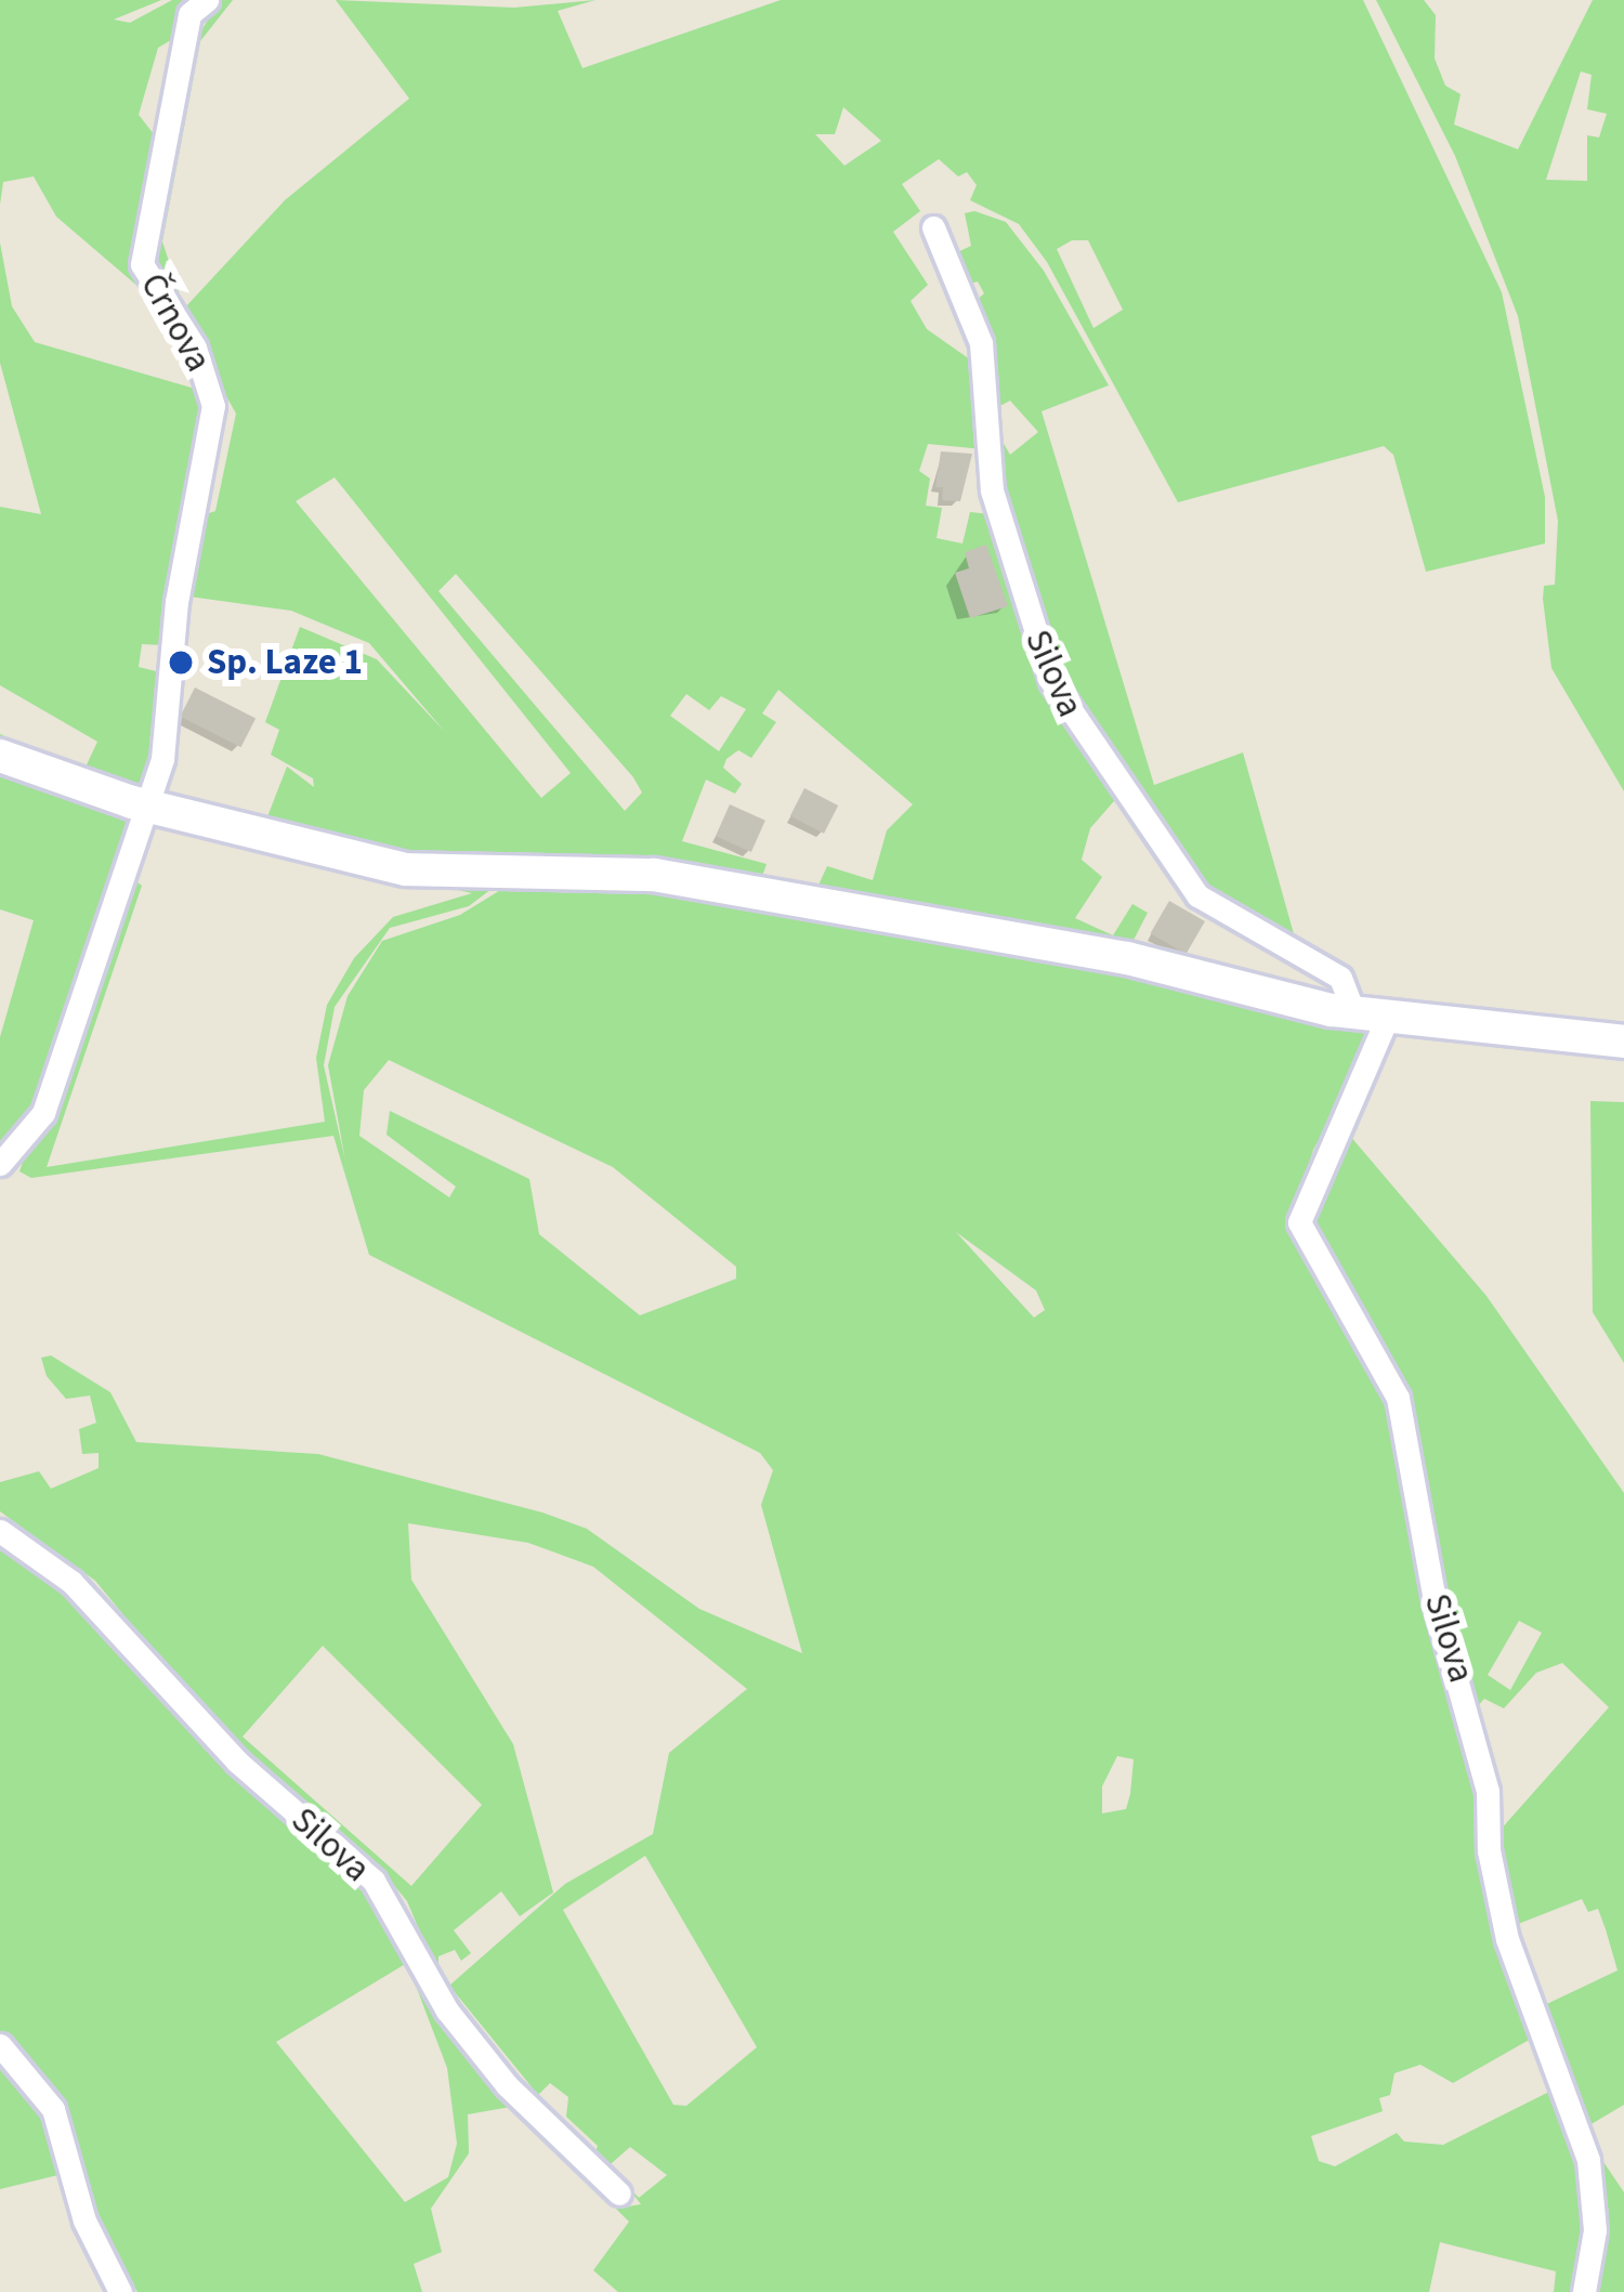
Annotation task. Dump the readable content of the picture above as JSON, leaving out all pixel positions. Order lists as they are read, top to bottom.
{
  "streets": {
    "street": ["Črnova", "Silova"]
  },
  "places": ["Sp. Laze 1"]
}
